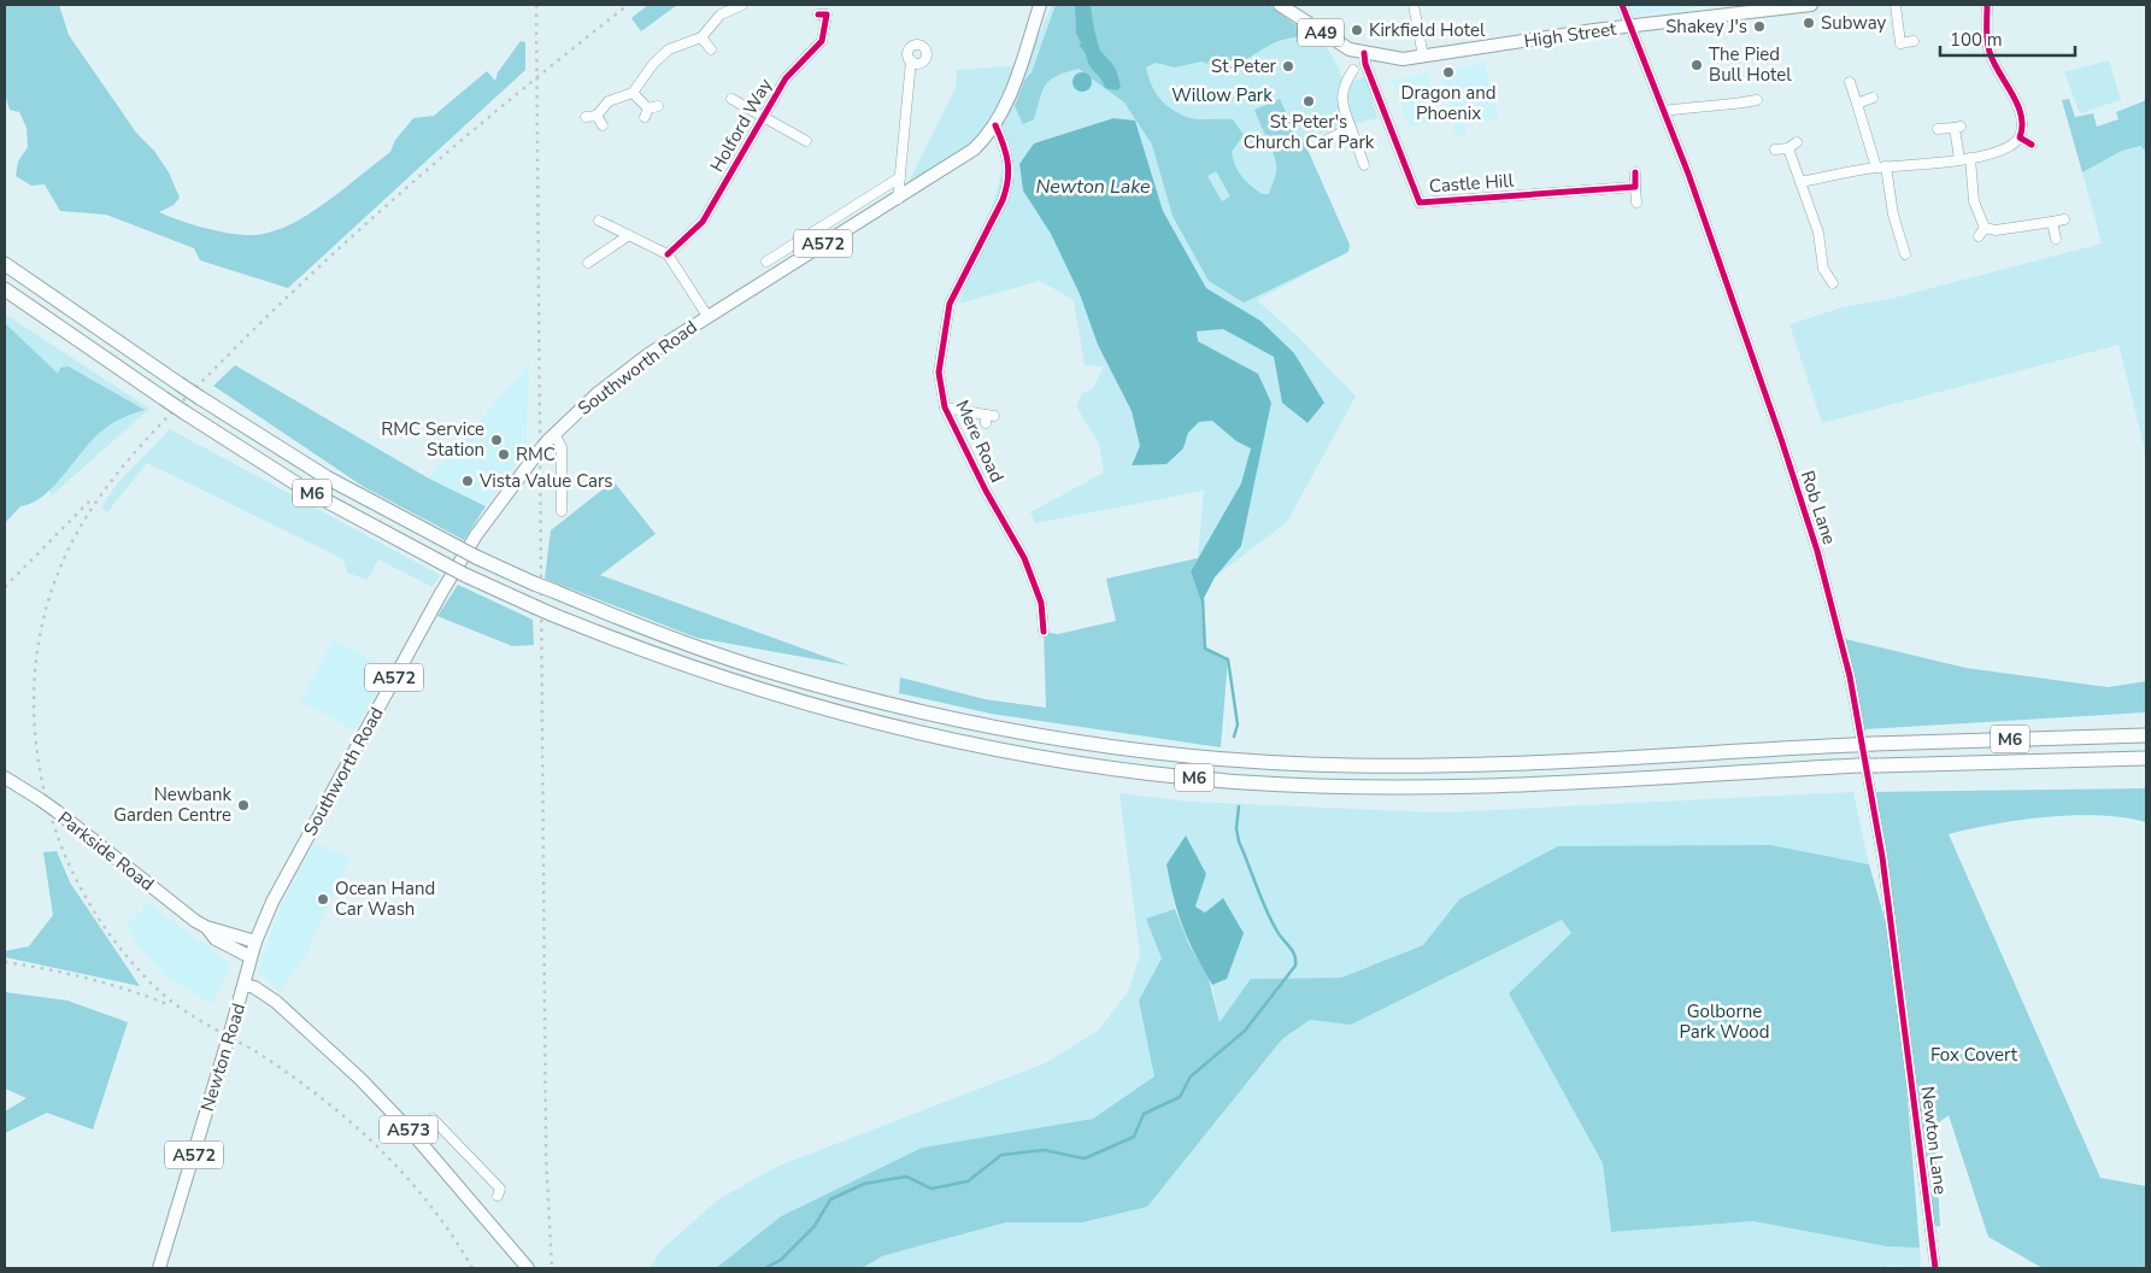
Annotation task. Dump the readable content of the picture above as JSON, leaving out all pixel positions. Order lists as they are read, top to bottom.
{
  "streets": {
    "highway": ["M6"],
    "main road": [
      "A49",
      "High Street",
      "A572",
      "Southworth Road",
      "Parkside Road",
      "Newton Road",
      "A573"
    ],
    "street": [
      "Holford Way",
      "Castle Hill",
      "Mere Road",
      "Rob Lane",
      "Newton Lane"
    ]
  },
  "crossings": [
    ["A49", "High Street"],
    ["A49", "Castle Hill"],
    ["High Street", "Castle Hill"],
    ["High Street", "Rob Lane"],
    ["Southworth Road", "Mere Road"],
    ["Southworth Road", "Parkside Road"],
    ["Southworth Road", "Newton Road"],
    ["Southworth Road", "A573"],
    ["Rob Lane", "Newton Lane"],
    ["Newton Road", "A573"]
  ],
  "water": ["Newton Lake"],
  "parks": ["Willow Park", "Golborne Park Wood", "Fox Covert"],
  "places": [
    "Subway",
    "Shakey J's",
    "Kirkfield Hotel",
    "The Pied Bull Hotel",
    "St Peter",
    "Dragon and Phoenix",
    "St Peter's Church Car Park",
    "RMC Service Station",
    "RMC",
    "Vista Value Cars",
    "Newbank Garden Centre",
    "Ocean Hand Car Wash"
  ],
  "scale_bar": "100 m"
}
